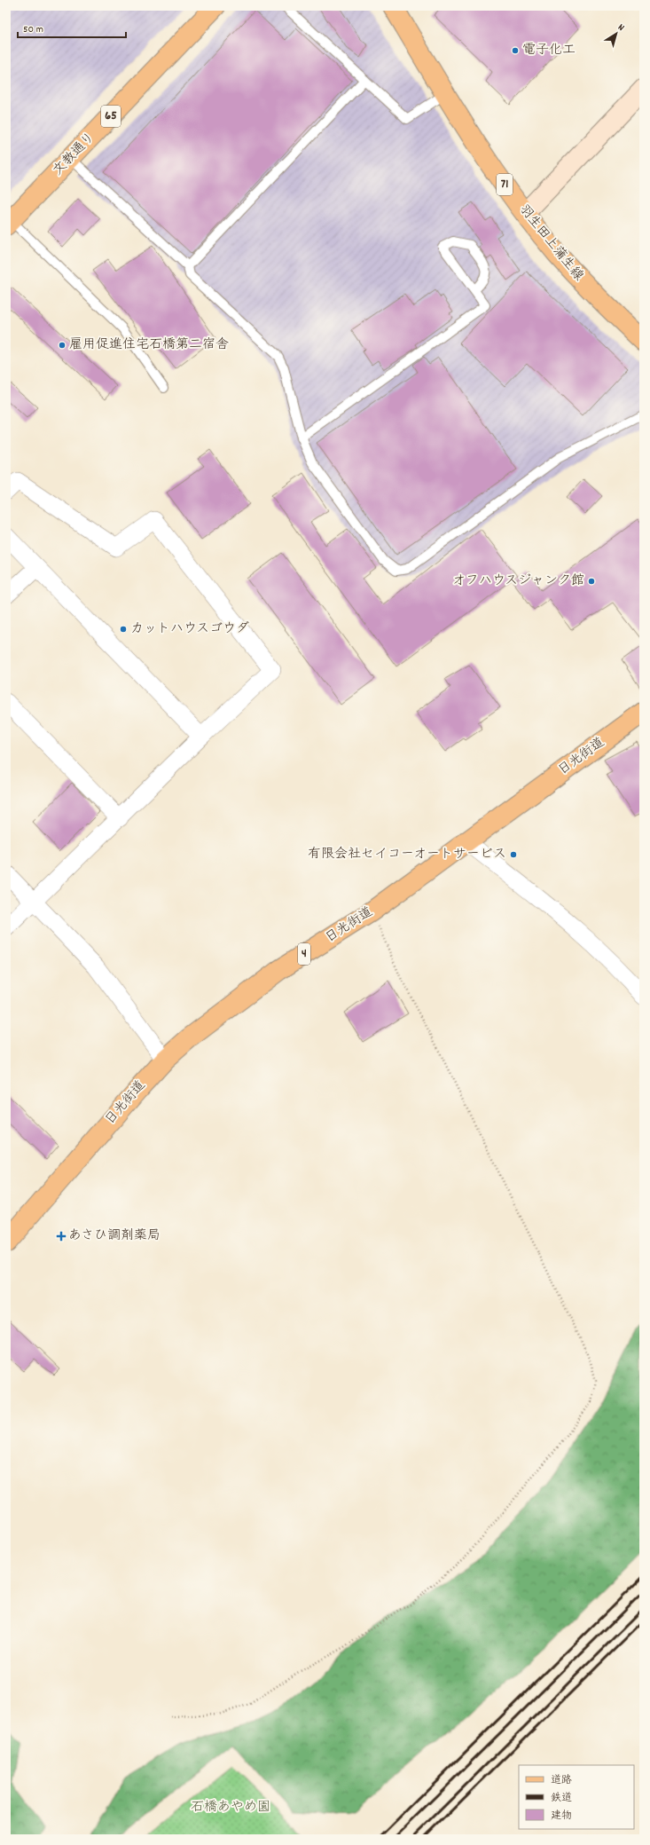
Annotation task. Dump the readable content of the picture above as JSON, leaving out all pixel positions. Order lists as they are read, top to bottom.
{
  "streets": {
    "main road": [
      "65",
      "文教通り",
      "71",
      "羽生田上蒲生線",
      "日光街道",
      "4"
    ]
  },
  "parks": ["石橋あやめ園"],
  "places": {
    "other": [
      "電子化工",
      "雇用促進住宅石橋第二宿舎",
      "オフハウスジャンク館",
      "カットハウスゴウダ",
      "有限会社セイコーオートサービス"
    ],
    "health": ["あさひ調剤薬局"]
  },
  "legend": ["道路", "鉄道", "建物"],
  "scale_bar": "50 m",
  "north": "top right"
}
